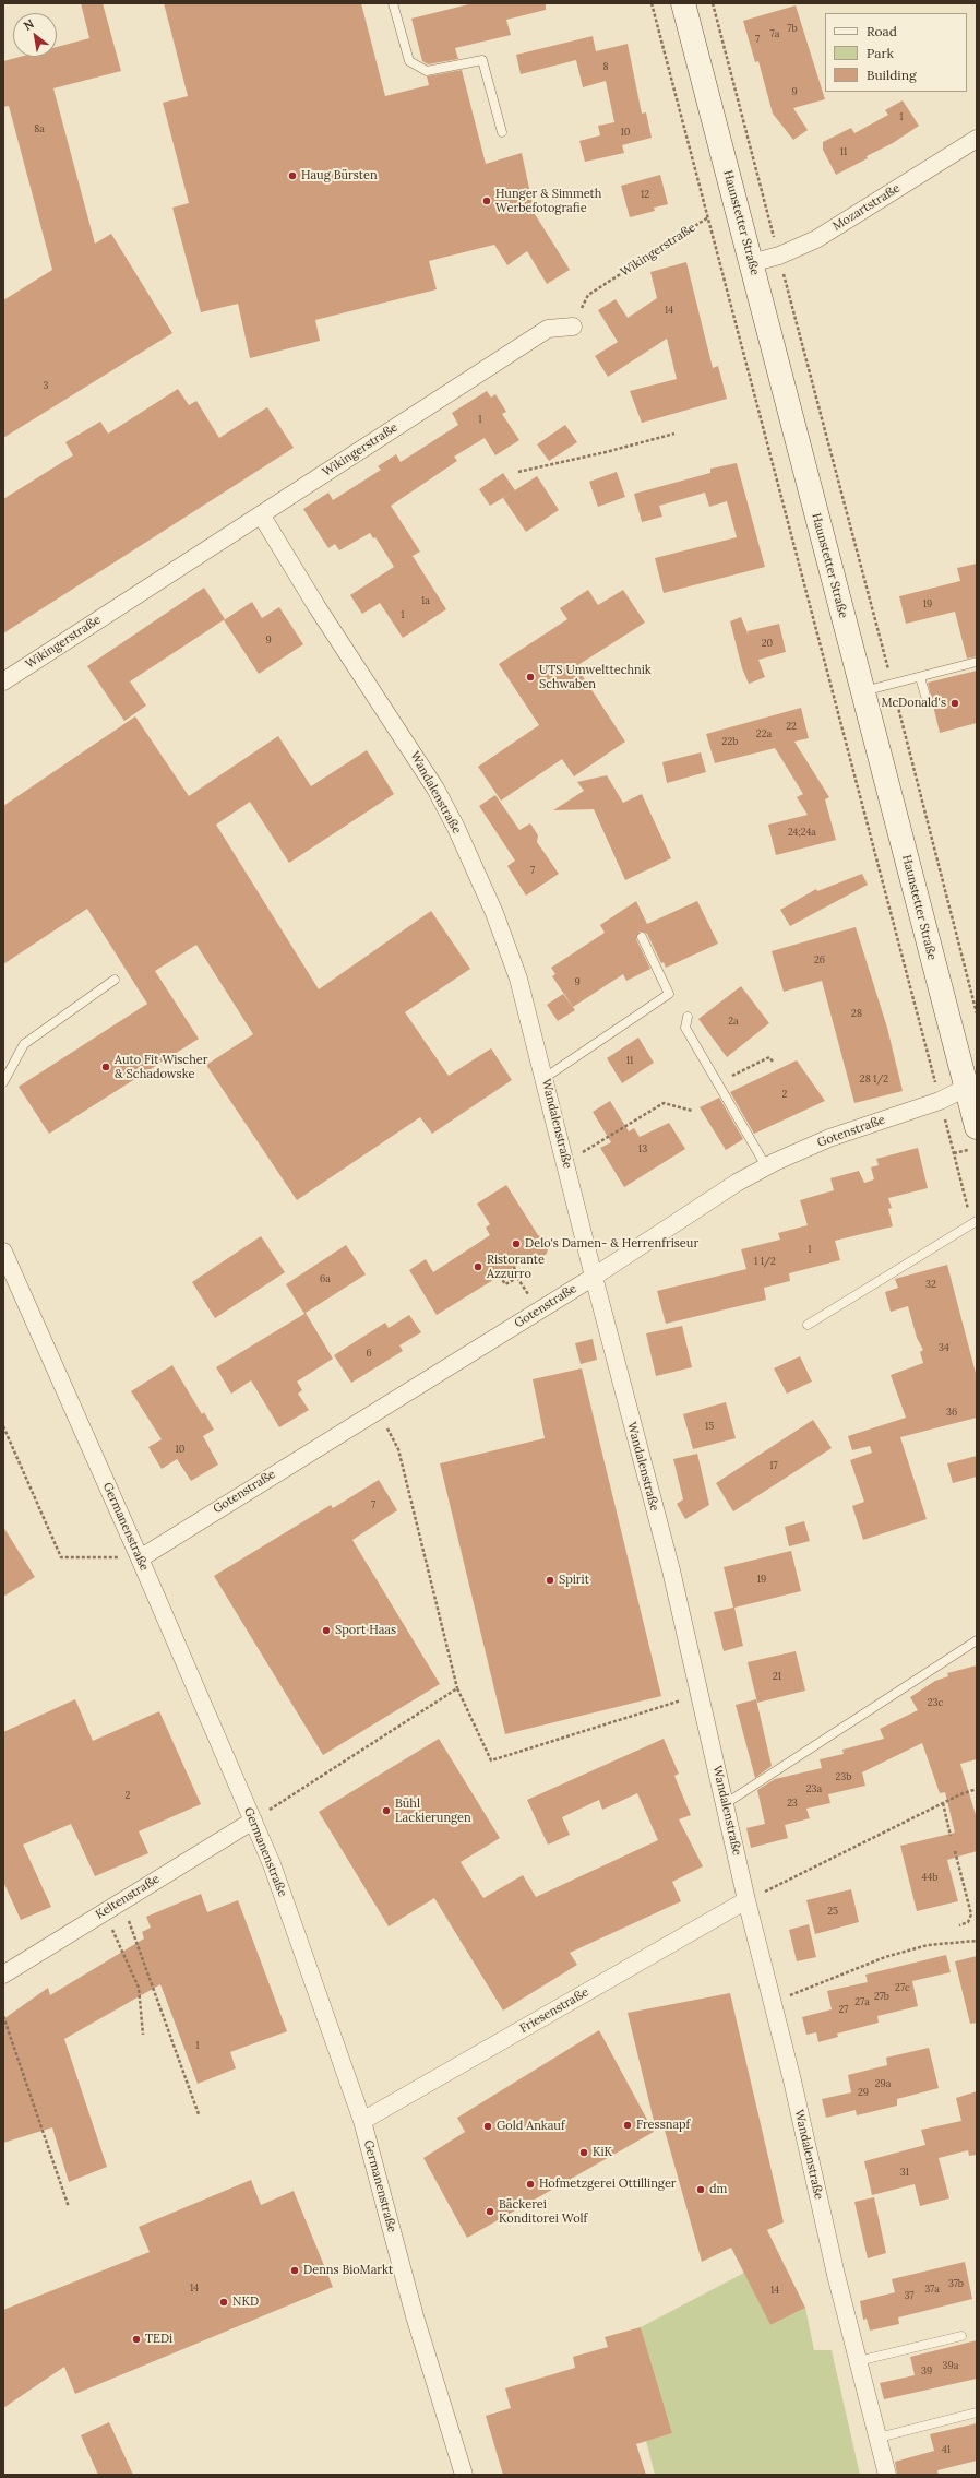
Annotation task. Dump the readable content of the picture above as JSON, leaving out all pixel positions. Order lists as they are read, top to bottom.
{
  "streets": {
    "main road": ["Haunstetter Straße"],
    "street": [
      "Mozartstraße",
      "Wikingerstraße",
      "Wandalenstraße",
      "Gotenstraße",
      "Germanenstraße",
      "Keltenstraße",
      "Friesenstraße"
    ]
  },
  "crossings": [
    ["Mozartstraße", "Haunstetter Straße"],
    ["Haunstetter Straße", "Gotenstraße"],
    ["Wikingerstraße", "Wandalenstraße"],
    ["Wandalenstraße", "Gotenstraße"],
    ["Wandalenstraße", "Friesenstraße"],
    ["Gotenstraße", "Germanenstraße"],
    ["Germanenstraße", "Keltenstraße"],
    ["Germanenstraße", "Friesenstraße"]
  ],
  "places": [
    "Haug Bürsten",
    "Hunger & Simmeth Werbefotografie",
    "UTS Umwelttechnik Schwaben",
    "McDonald's",
    "Auto Fit Wischer & Schadowske",
    "Delo's Damen- & Herrenfriseur",
    "Ristorante Azzurro",
    "Spirit",
    "Sport Haas",
    "Bühl Lackierungen",
    "Fressnapf",
    "Gold Ankauf",
    "KiK",
    "Hofmetzgerei Ottillinger",
    "dm",
    "Bäckerei Konditorei Wolf",
    "Denns BioMarkt",
    "NKD",
    "TEDi"
  ],
  "house_numbers": [
    "7b",
    "7a",
    "7",
    "8",
    "9",
    "1",
    "8a",
    "10",
    "11",
    "12",
    "14",
    "3",
    "1",
    "1a",
    "19",
    "1",
    "9",
    "20",
    "22",
    "22a",
    "22b",
    "24;24a",
    "7",
    "26",
    "9",
    "28",
    "2a",
    "11",
    "28 1/2",
    "2",
    "13",
    "1",
    "1 1/2",
    "6a",
    "32",
    "34",
    "6",
    "36",
    "15",
    "10",
    "17",
    "7",
    "19",
    "21",
    "23c",
    "23b",
    "23a",
    "2",
    "23",
    "44b",
    "25",
    "27c",
    "27b",
    "27a",
    "27",
    "1",
    "29a",
    "29",
    "31",
    "37b",
    "14",
    "37a",
    "14",
    "37",
    "39a",
    "39",
    "41"
  ],
  "legend": ["Road", "Park", "Building"],
  "north": "top left"
}
